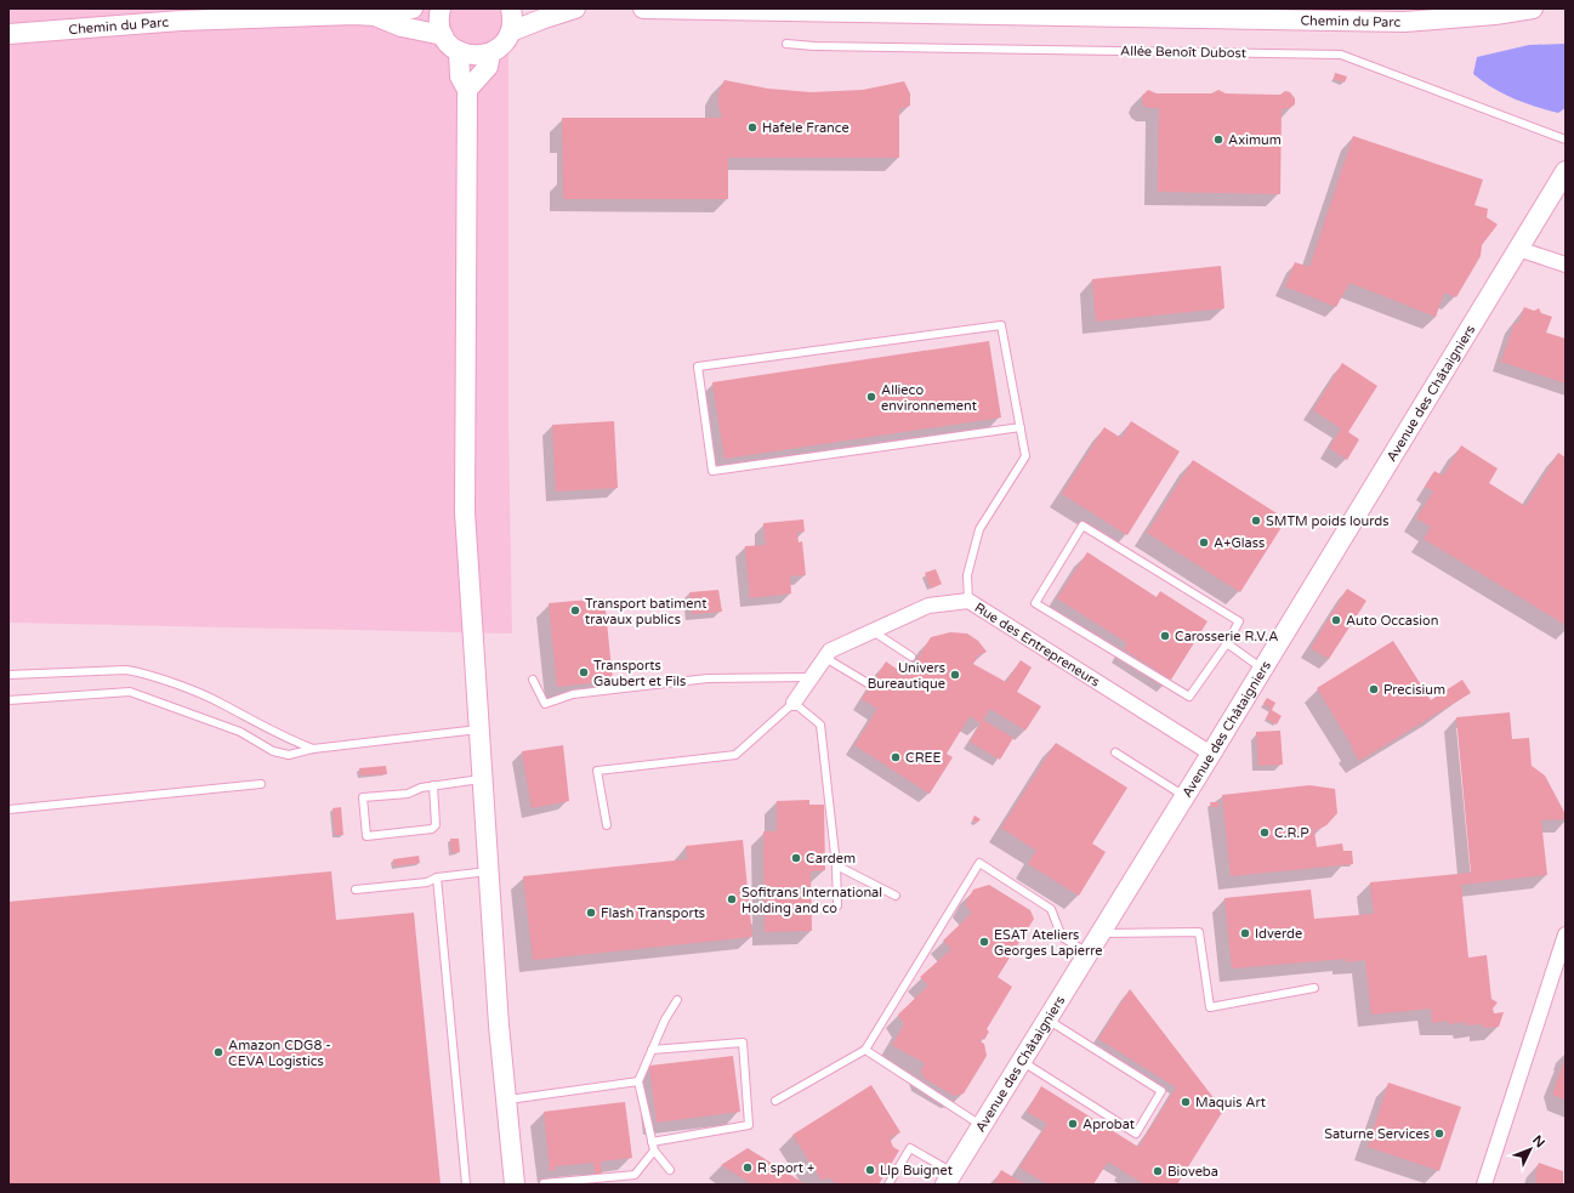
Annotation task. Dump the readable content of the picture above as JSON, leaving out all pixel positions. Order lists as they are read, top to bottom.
{
  "streets": {
    "street": ["Chemin du Parc", "Avenue des Châtaigniers", "Rue des Entrepreneurs"],
    "lane": ["Allée Benoît Dubost"]
  },
  "crossings": [
    ["Avenue des Châtaigniers", "Rue des Entrepreneurs"]
  ],
  "places": [
    "Hafele France",
    "Aximum",
    "Allieco environnement",
    "SMTM poids lourds",
    "A+Glass",
    "Transport batiment travaux publics",
    "Auto Occasion",
    "Carosserie R.V.A",
    "Transports Gaubert et Fils",
    "Univers Bureautique",
    "Precisium",
    "CREE",
    "C.R.P",
    "Cardem",
    "Sofitrans International Holding and co",
    "Flash Transports",
    "Idverde",
    "ESAT Ateliers Georges Lapierre",
    "Amazon CDG8 - CEVA Logistics",
    "Maquis Art",
    "Aprobat",
    "Saturne Services",
    "R sport +",
    "Llp Buignet",
    "Bioveba"
  ],
  "north": "top right"
}
